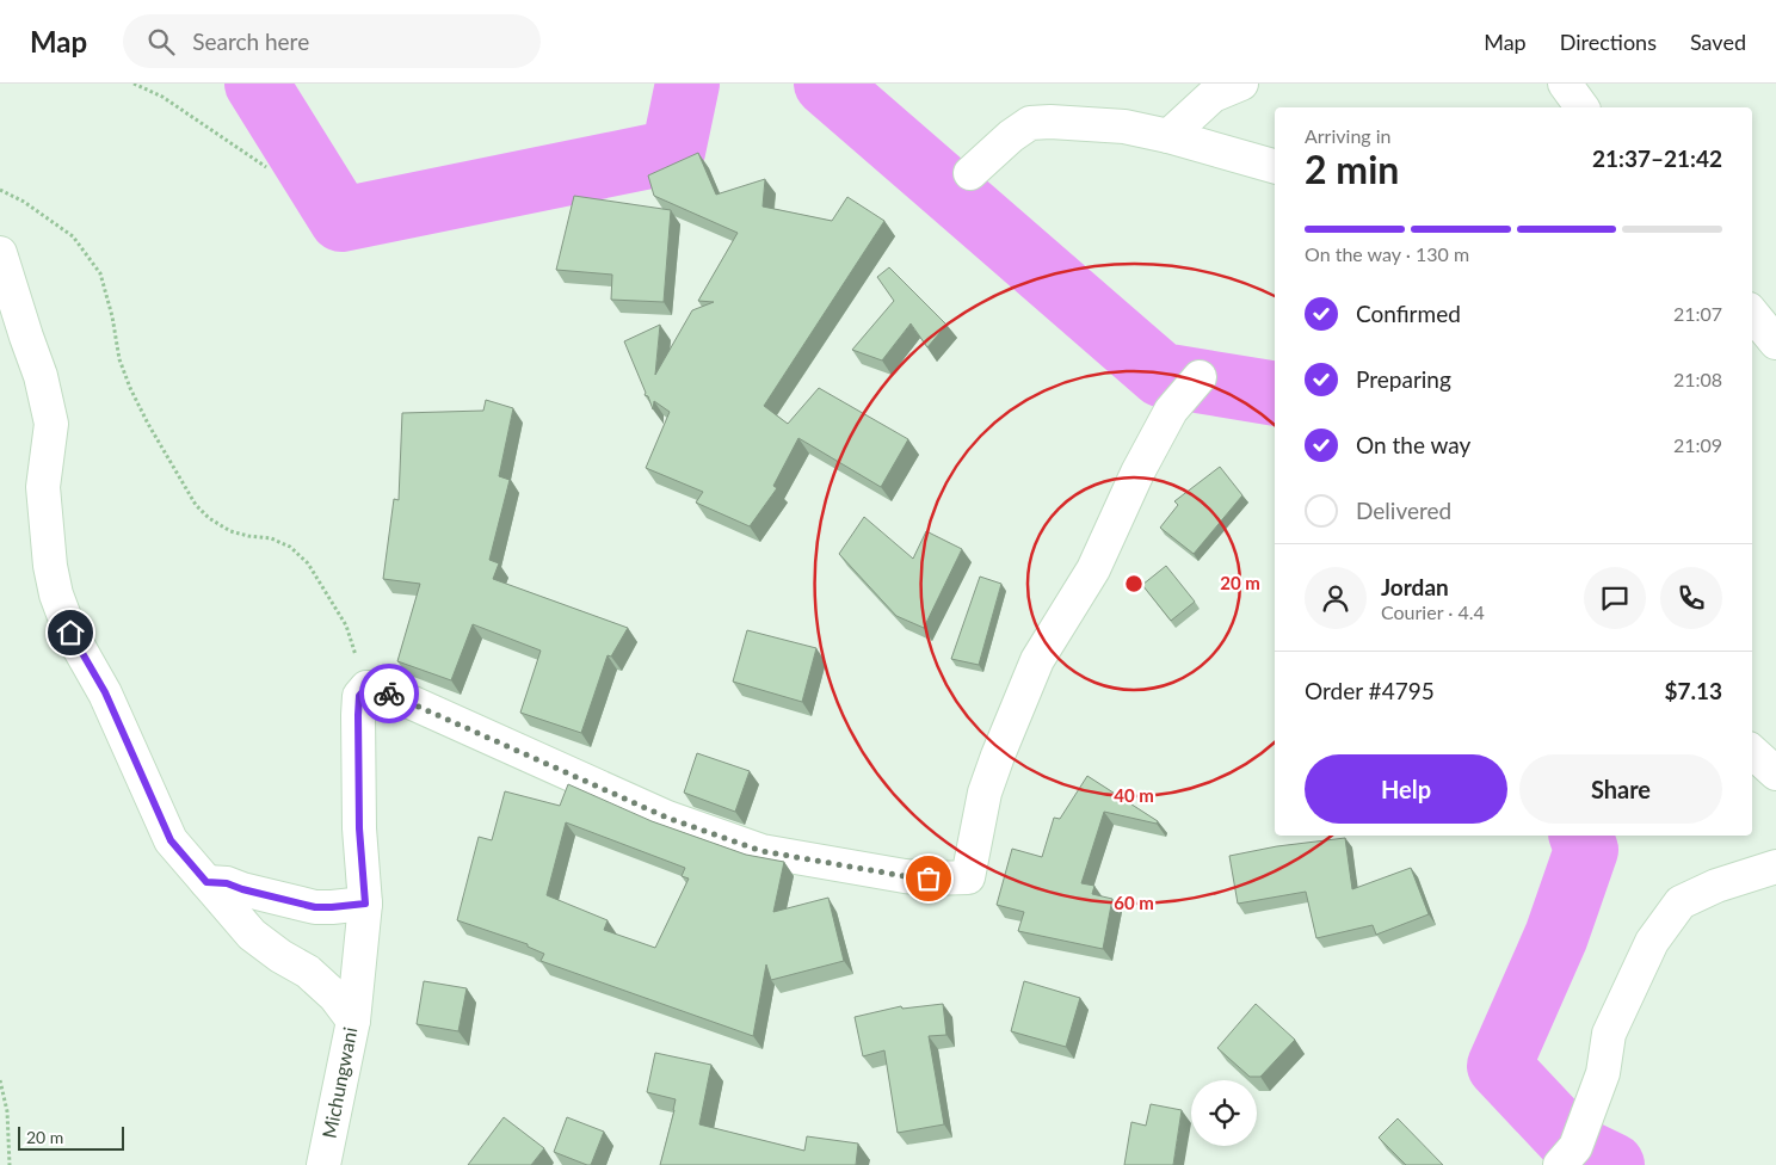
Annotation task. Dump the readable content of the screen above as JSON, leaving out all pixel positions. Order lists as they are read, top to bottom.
{
  "streets": {
    "street": ["Michungwani"]
  },
  "scale_bar": "20 m",
  "page": {
    "header": "Map",
    "search": "Search here",
    "nav": ["Map", "Directions", "Saved"],
    "heading": ["2 min", "Arriving in", "21:37–21:42"],
    "panel": [
      "Jordan",
      "Courier · 4.4",
      "Order #4795",
      "$7.13"
    ],
    "bar": "On the way · 130 m",
    "list": [
      ["Confirmed", "21:07"],
      ["Preparing", "21:08"],
      ["On the way", "21:09"],
      "Delivered"
    ],
    "buttons": ["Help", "Share"],
    "scale": "20 m"
  },
  "rings": ["20 m", "40 m", "60 m"]
}
